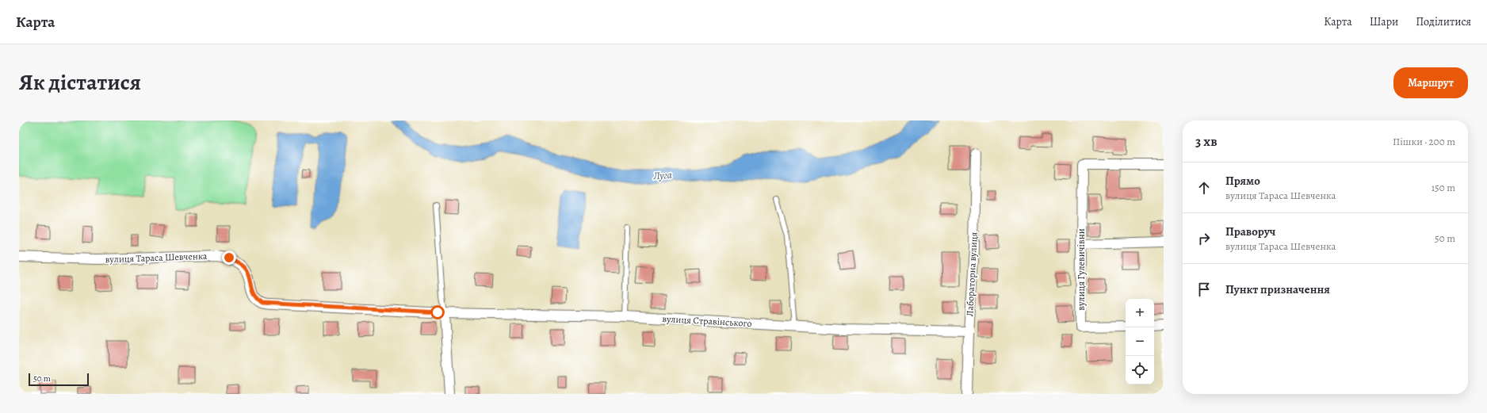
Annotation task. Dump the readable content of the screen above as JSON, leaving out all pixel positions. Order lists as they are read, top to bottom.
{
  "streets": {
    "street": [
      "вулиця Тараса Шевченка",
      "вулиця Гулевичівни",
      "Лабораторна вулиця",
      "вулиця Стравінського"
    ]
  },
  "crossings": [
    ["вулиця Тараса Шевченка", "вулиця Стравінського"],
    ["Лабораторна вулиця", "вулиця Стравінського"]
  ],
  "water": ["Луга"],
  "scale_bar": "50 m",
  "page": {
    "header": "Карта",
    "nav": ["Карта", "Шари", "Поділитися"],
    "title": "Як дістатися",
    "buttons": "Маршрут",
    "heading": ["3 хв", "Пішки · 200 m"],
    "list": [
      ["Прямо", "вулиця Тараса Шевченка", "150 m"],
      ["Праворуч", "вулиця Тараса Шевченка", "50 m"],
      "Пункт призначення"
    ],
    "map_buttons": ["+", "−"],
    "scale": "50 m"
  }
}
